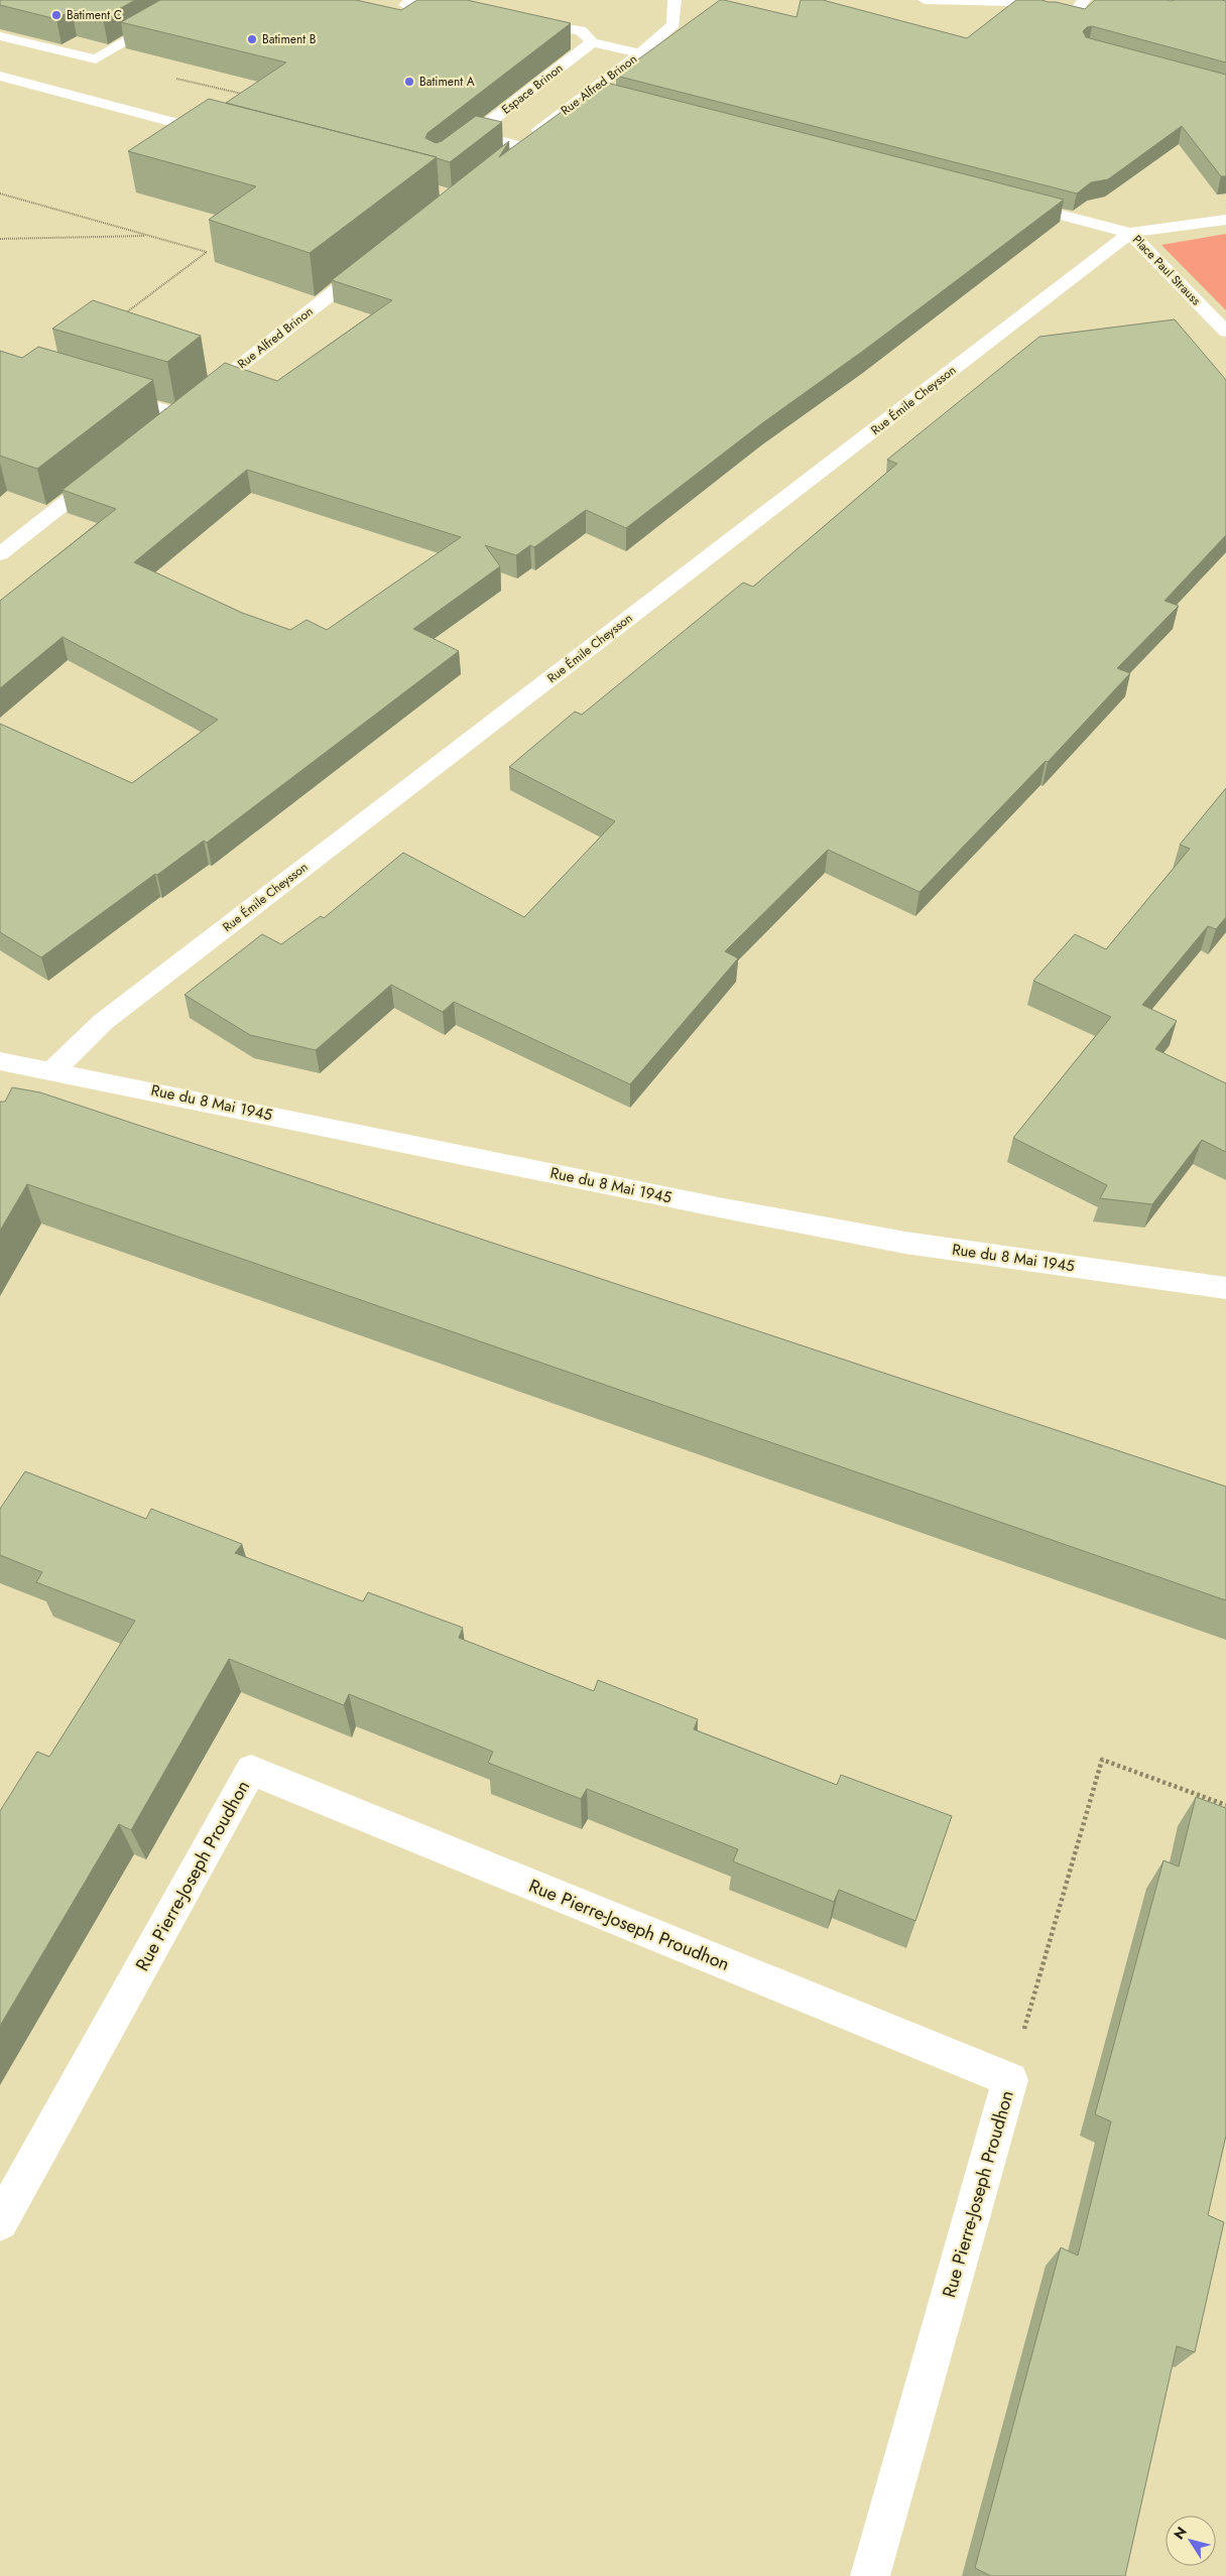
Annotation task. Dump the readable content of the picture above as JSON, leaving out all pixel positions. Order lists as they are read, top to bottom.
{
  "streets": {
    "street": [
      "Rue Alfred Brinon",
      "Espace Brinon",
      "Place Paul Strauss",
      "Rue Émile Cheysson",
      "Rue du 8 Mai 1945",
      "Rue Pierre-Joseph Proudhon"
    ]
  },
  "crossings": [
    ["Place Paul Strauss", "Rue Émile Cheysson"],
    ["Rue Émile Cheysson", "Rue du 8 Mai 1945"]
  ],
  "places": ["Batiment C", "Batiment B", "Batiment A"],
  "north": "top left"
}
